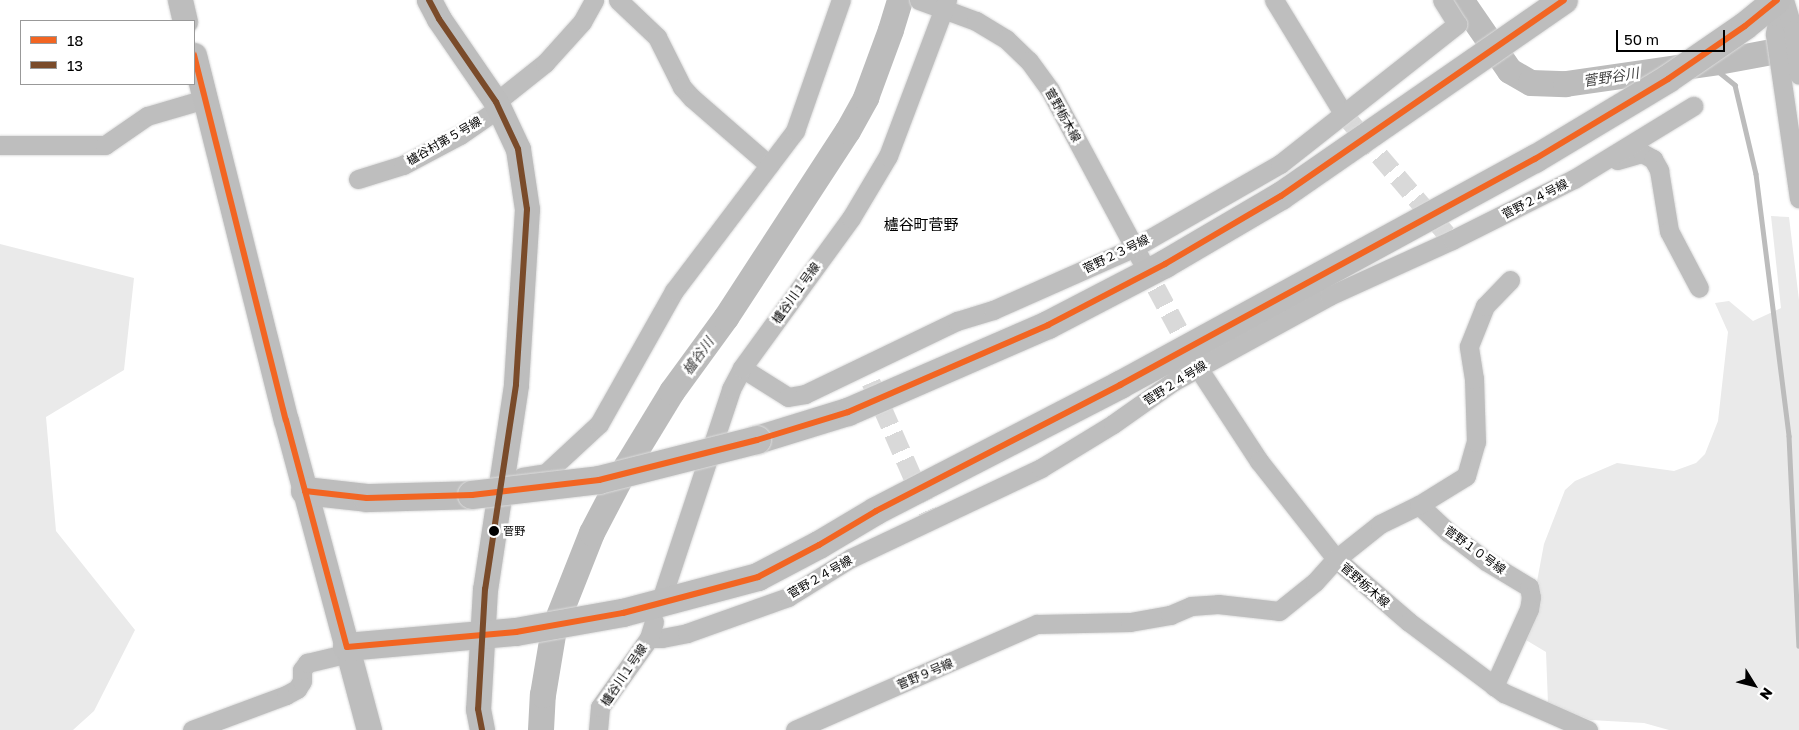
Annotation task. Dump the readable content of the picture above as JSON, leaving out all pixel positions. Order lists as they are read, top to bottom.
{
  "streets": {
    "street": [
      "菅野栃木線",
      "櫨谷村第５号線",
      "菅野２４号線",
      "菅野２３号線",
      "櫨谷川１号線",
      "菅野１０号線",
      "菅野９号線"
    ]
  },
  "crossings": [
    ["菅野栃木線", "菅野２３号線"],
    ["菅野栃木線", "櫨谷川１号線"],
    ["菅野栃木線", "菅野１０号線"],
    ["菅野栃木線", "菅野９号線"],
    ["菅野２４号線", "櫨谷川１号線"],
    ["菅野２３号線", "櫨谷川１号線"]
  ],
  "districts": ["櫨谷町菅野"],
  "water": ["菅野谷川", "櫨谷川"],
  "places": ["菅野"],
  "lines": ["transit line 18", "transit line 13"],
  "legend": ["18", "13"],
  "scale_bar": "50 m",
  "north": "bottom right"
}
